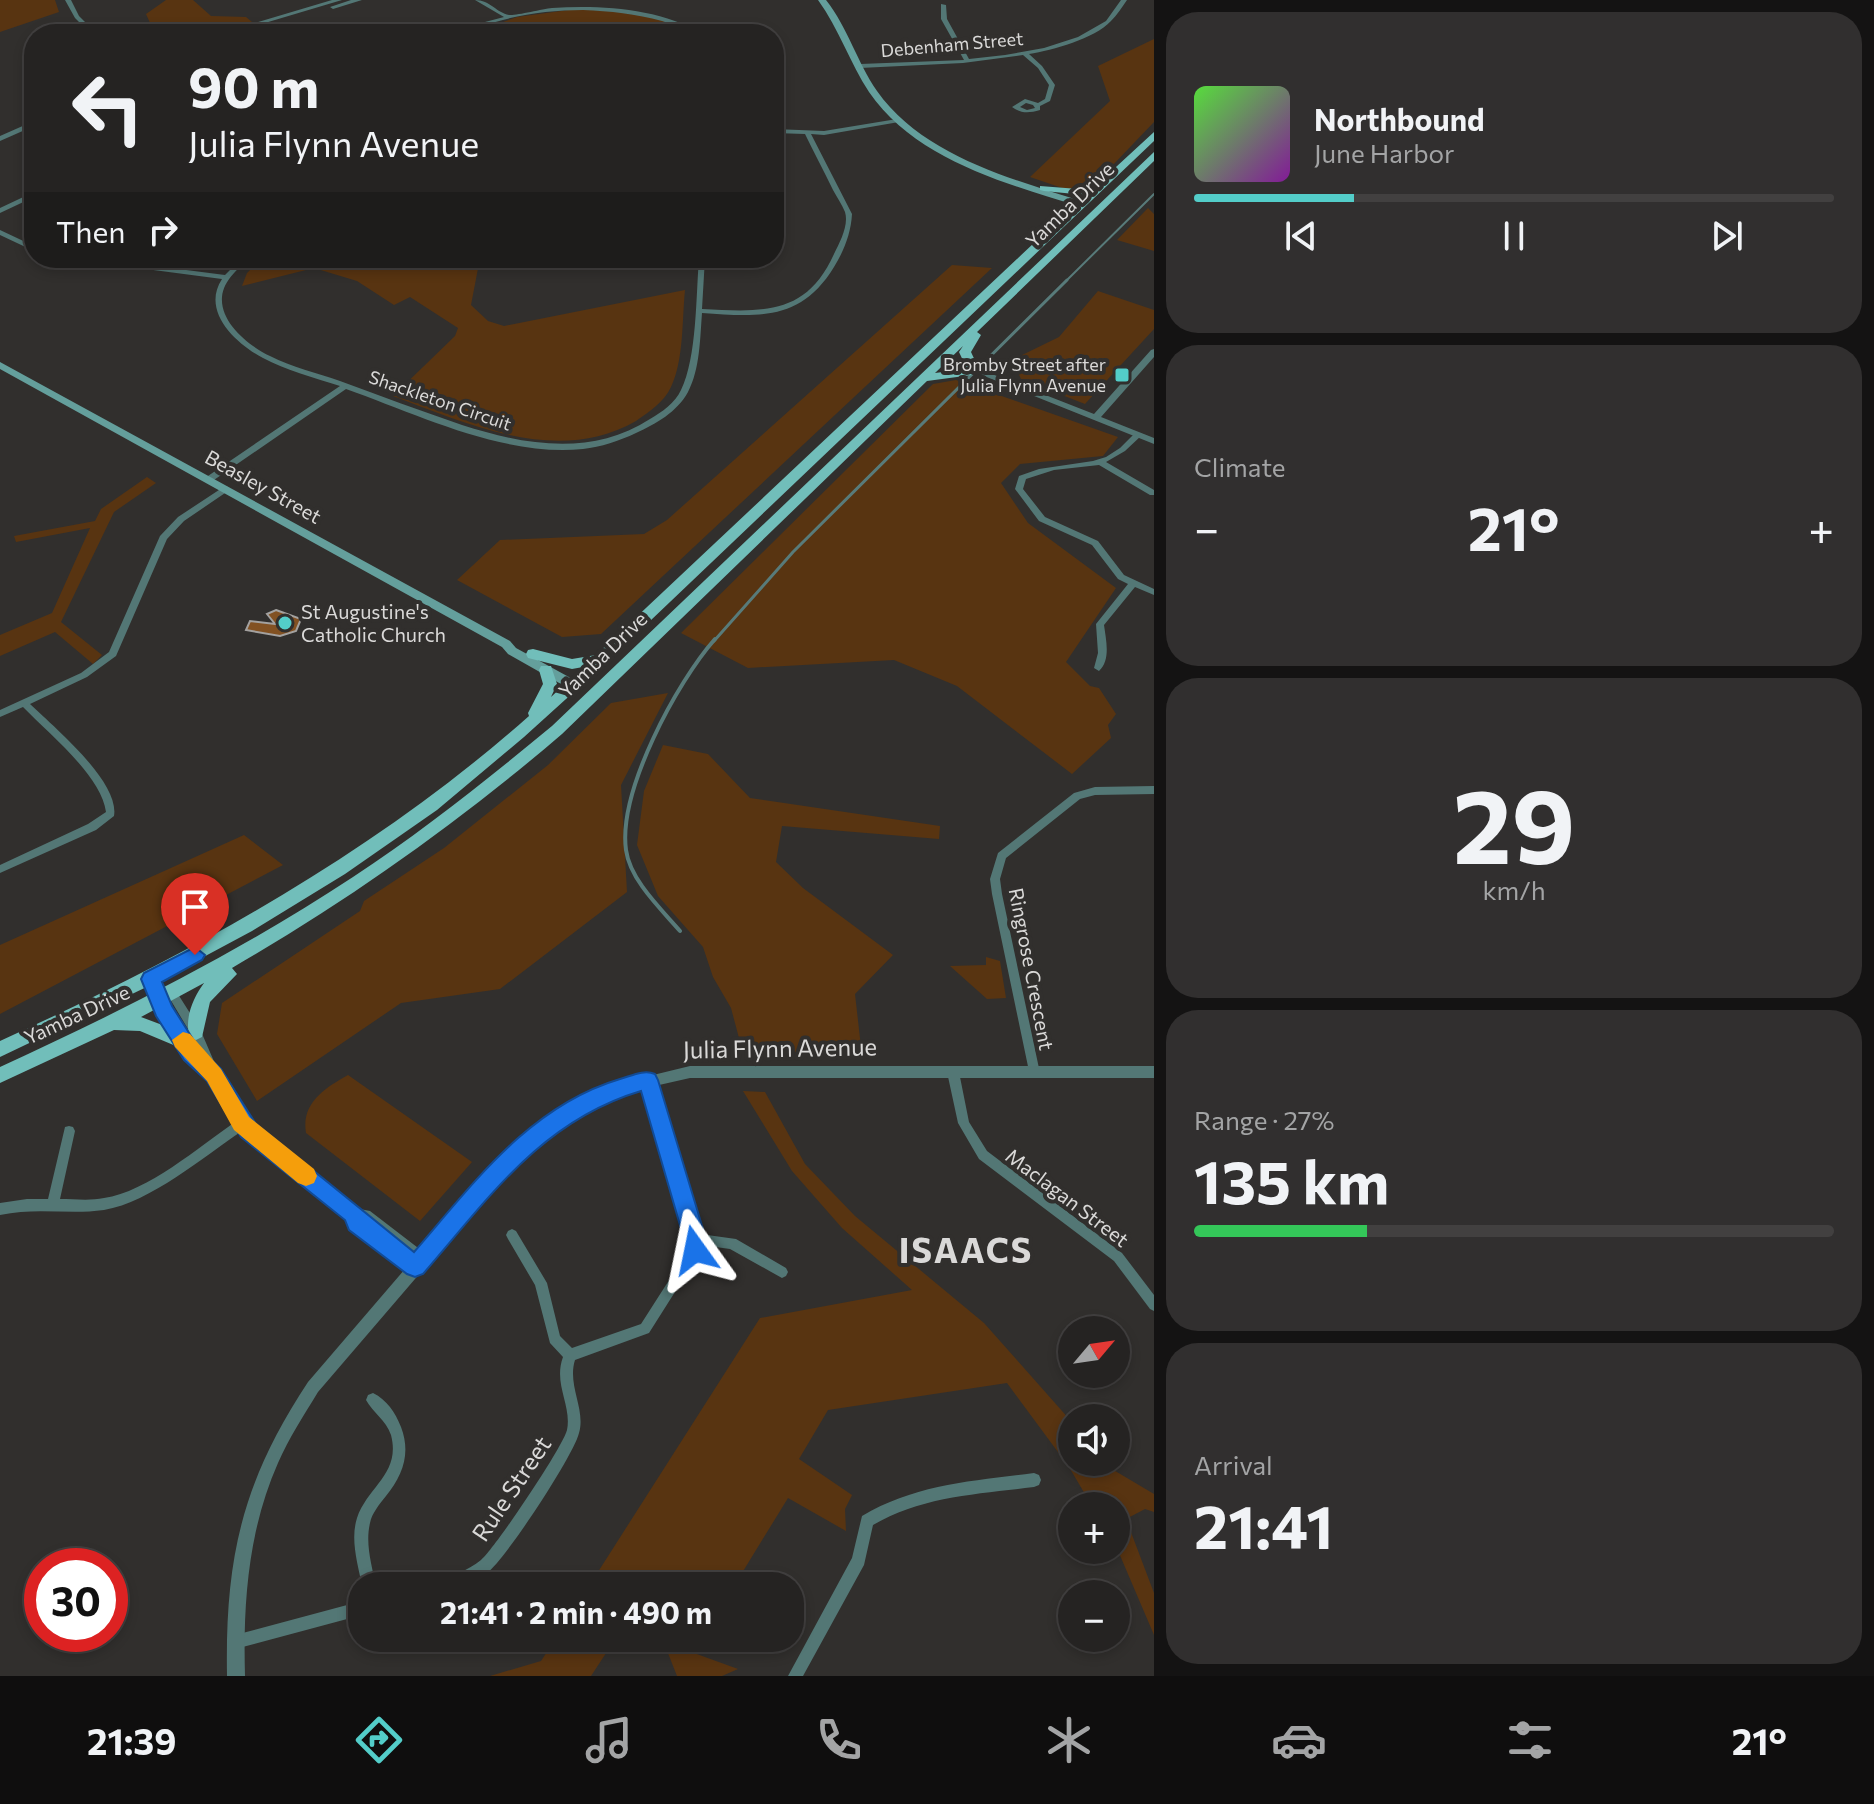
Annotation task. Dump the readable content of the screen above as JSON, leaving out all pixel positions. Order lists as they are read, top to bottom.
{
  "streets": {
    "main road": ["Yamba Drive", "Beasley Street"],
    "street": [
      "Debenham Street",
      "Shackleton Circuit",
      "Ringrose Crescent",
      "Julia Flynn Avenue",
      "Maclagan Street",
      "Rule Street"
    ]
  },
  "crossings": [
    ["Yamba Drive", "Beasley Street"],
    ["Ringrose Crescent", "Julia Flynn Avenue"],
    ["Julia Flynn Avenue", "Maclagan Street"]
  ],
  "districts": ["ISAACS"],
  "places": {
    "transit": ["Bromby Street after Julia Flynn Avenue"],
    "other": ["St Augustine's Catholic Church"]
  },
  "north": "top right",
  "page": {
    "turn": ["90 m", "Julia Flynn Avenue"],
    "song": ["Northbound", "June Harbor"],
    "then": "Then",
    "tile": [
      "Climate",
      ["29", "km/h"],
      ["Range · 27%", "135 km"],
      ["Arrival", "21:41"]
    ],
    "heat": ["−", "21°", "+"],
    "map_buttons": ["+", "−"],
    "limit": "30",
    "trip": "21:41 · 2 min · 490 m",
    "tabs": ["21:39", "21°"]
  }
}
